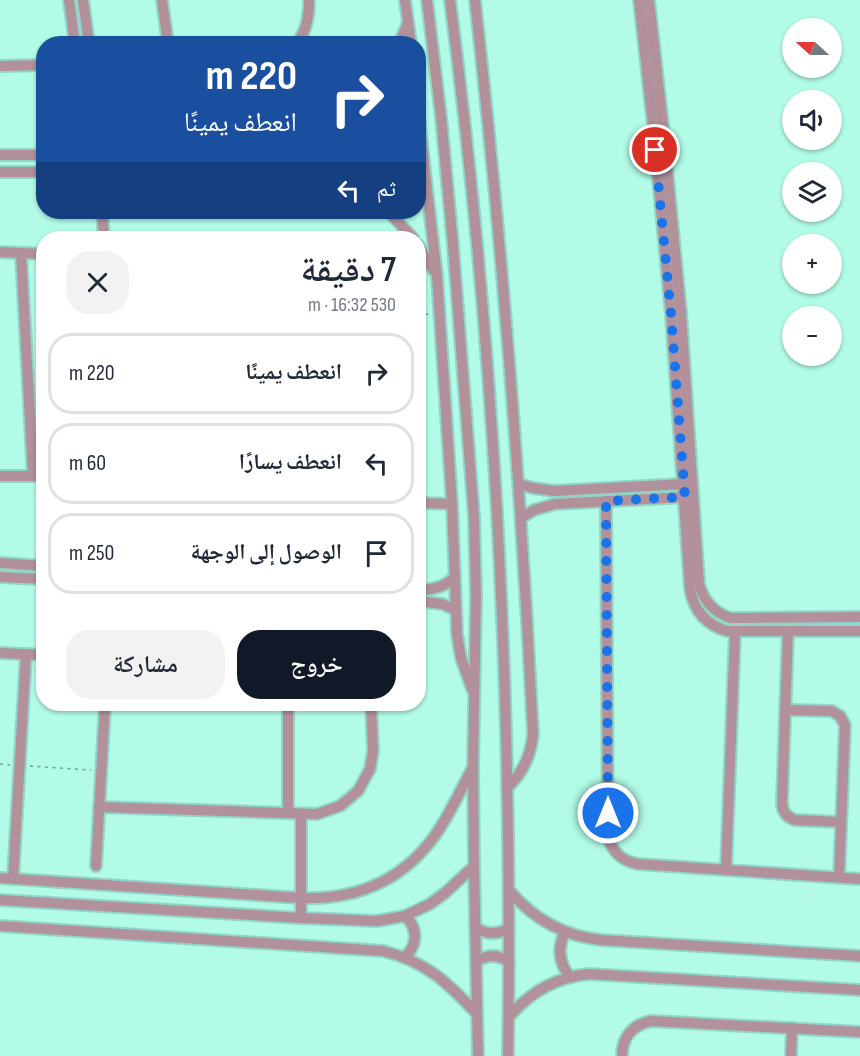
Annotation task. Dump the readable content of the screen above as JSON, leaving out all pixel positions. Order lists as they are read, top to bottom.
{
  "north": "left",
  "page": {
    "map_buttons": ["+", "−"],
    "turn": ["220 m", "انعطف يمينًا"],
    "then": "ثم",
    "heading": ["7 دقيقة", "530 m · 16:32"],
    "list": [
      {
        "name": "انعطف يمينًا",
        "value": "220 m"
      },
      {
        "name": "انعطف يسارًا",
        "value": "60 m"
      },
      {
        "name": "الوصول إلى الوجهة",
        "value": "250 m"
      }
    ],
    "buttons": ["خروج", "مشاركة"]
  }
}
